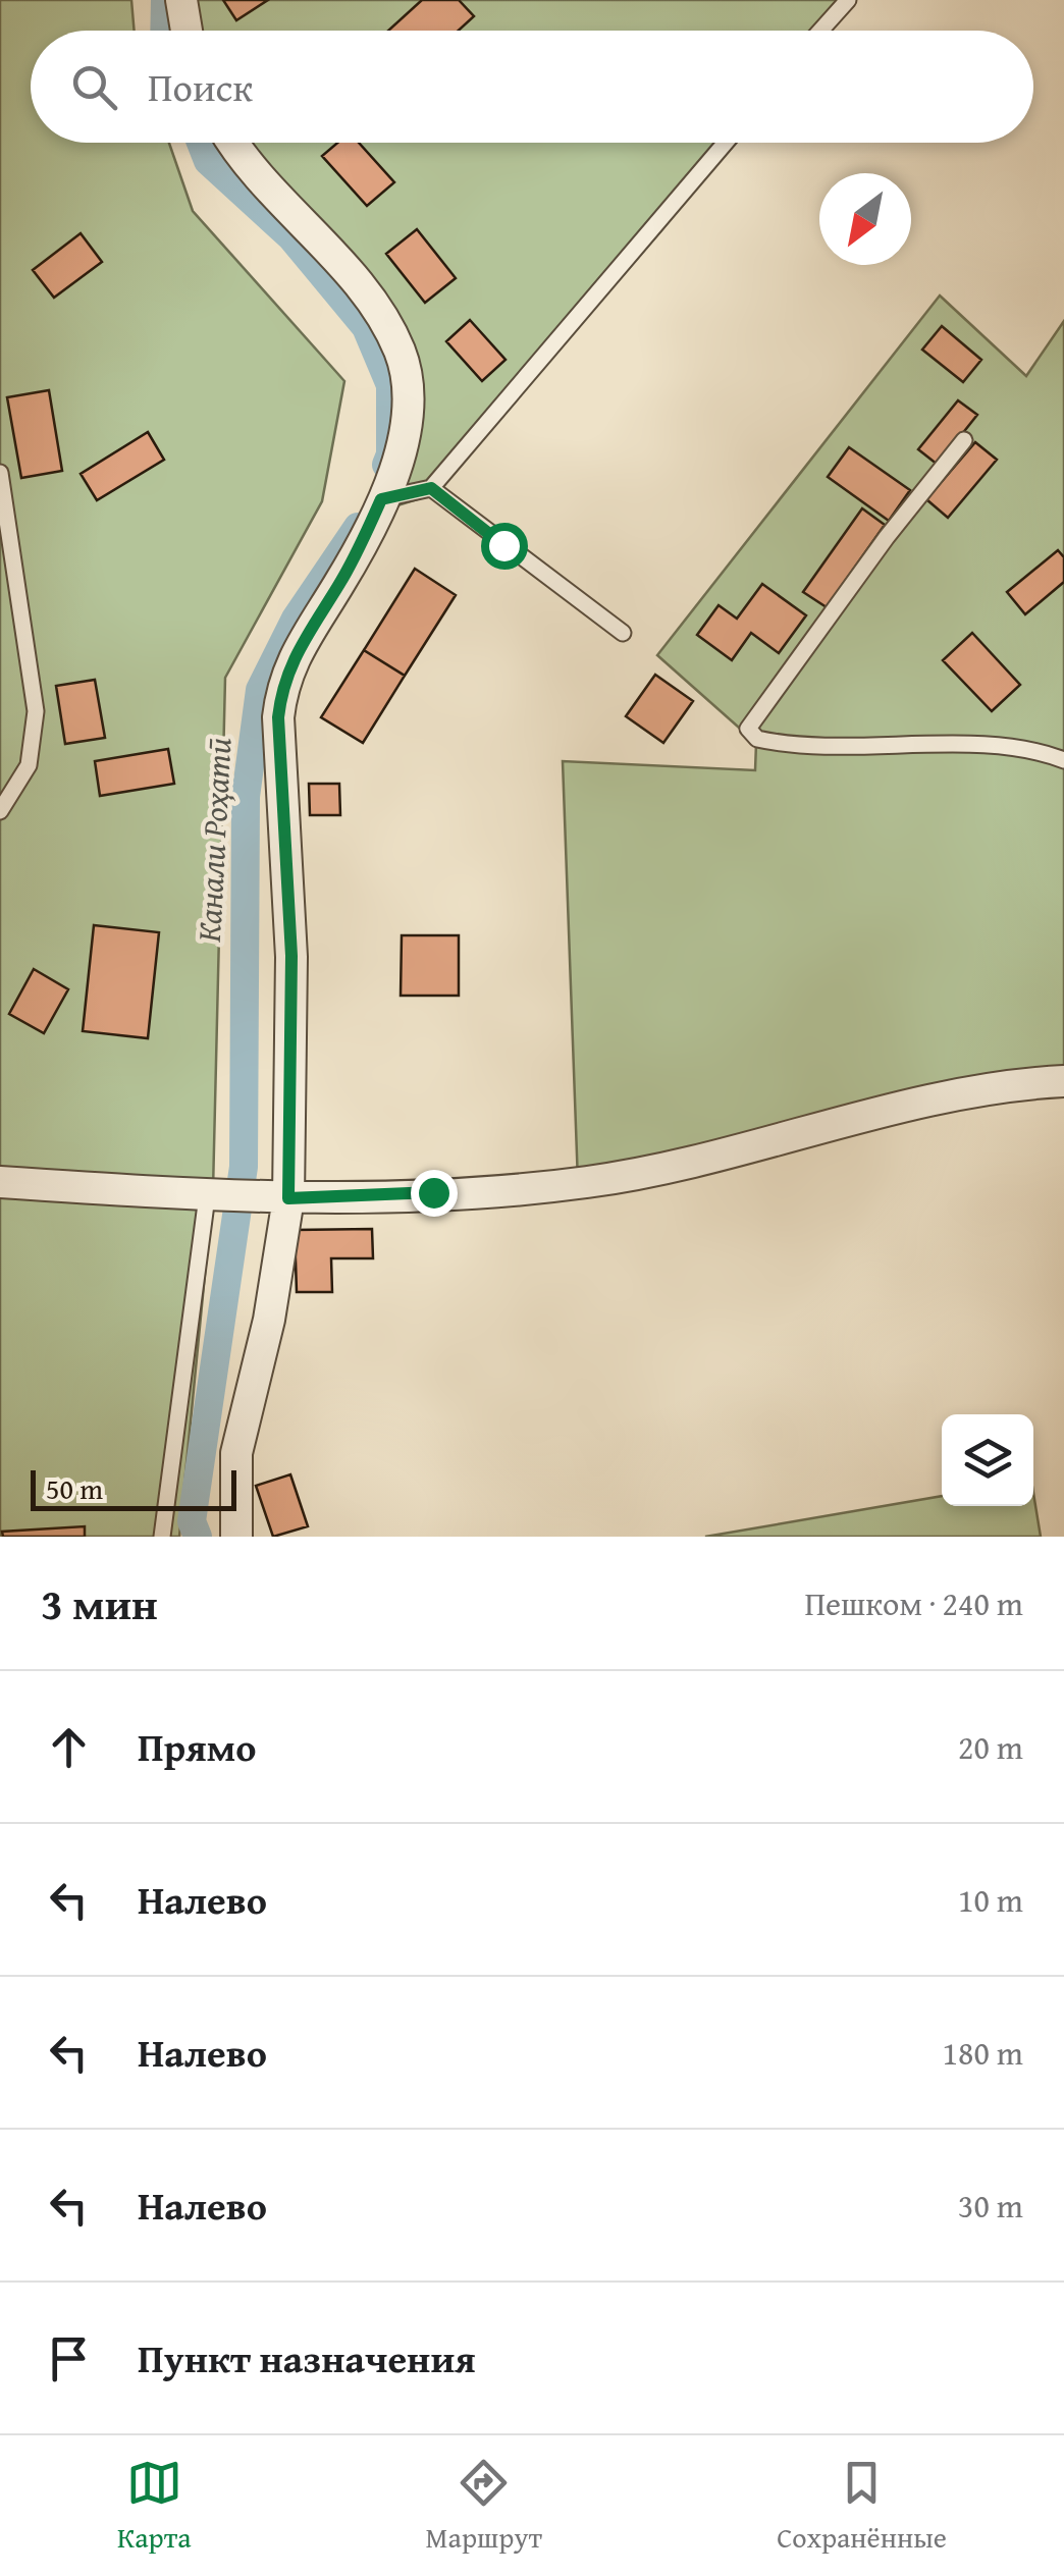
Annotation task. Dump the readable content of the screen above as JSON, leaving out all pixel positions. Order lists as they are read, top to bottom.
{
  "water": ["Канали Роҳатӣ"],
  "scale_bar": "50 m",
  "north": "bottom left",
  "page": {
    "search": "Поиск",
    "scale": "50 m",
    "heading": ["3 мин", "Пешком · 240 m"],
    "list": [
      ["Прямо", "20 m"],
      ["Налево", "10 m"],
      ["Налево", "180 m"],
      ["Налево", "30 m"],
      "Пункт назначения"
    ],
    "nav": ["Карта", "Маршрут", "Сохранённые"]
  }
}
